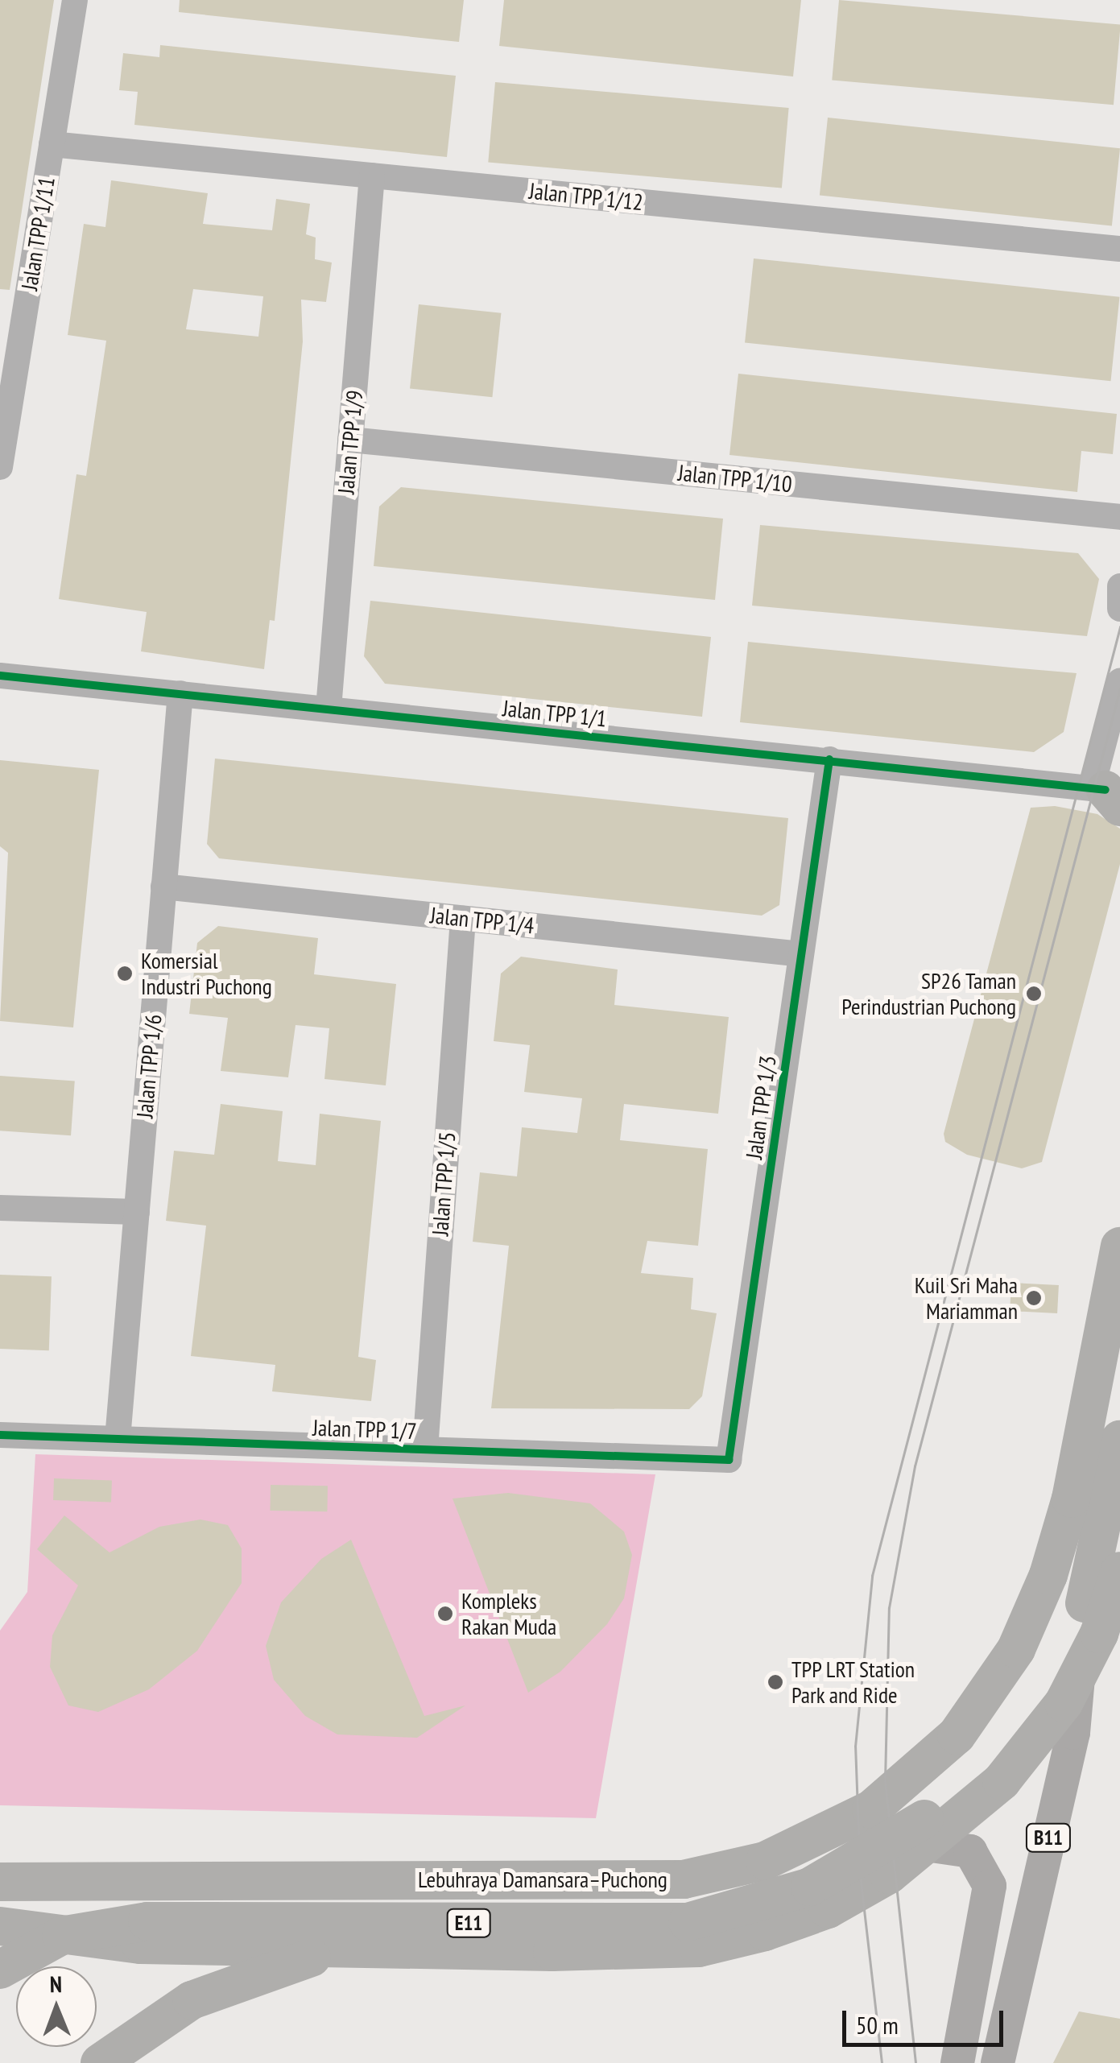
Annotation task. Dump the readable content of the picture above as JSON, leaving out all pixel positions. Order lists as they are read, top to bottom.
{
  "streets": {
    "highway": ["Lebuhraya Damansara–Puchong", "E11"],
    "main road": ["B11"],
    "street": [
      "Jalan TPP 1/12",
      "Jalan TPP 1/11",
      "Jalan TPP 1/9",
      "Jalan TPP 1/10",
      "Jalan TPP 1/1",
      "Jalan TPP 1/4",
      "Jalan TPP 1/6",
      "Jalan TPP 1/3",
      "Jalan TPP 1/5",
      "Jalan TPP 1/7"
    ]
  },
  "crossings": [
    ["Jalan TPP 1/12", "Jalan TPP 1/11"],
    ["Jalan TPP 1/12", "Jalan TPP 1/9"],
    ["Jalan TPP 1/9", "Jalan TPP 1/10"],
    ["Jalan TPP 1/9", "Jalan TPP 1/1"],
    ["Jalan TPP 1/1", "Jalan TPP 1/6"],
    ["Jalan TPP 1/1", "Jalan TPP 1/3"],
    ["Jalan TPP 1/4", "Jalan TPP 1/6"],
    ["Jalan TPP 1/4", "Jalan TPP 1/3"],
    ["Jalan TPP 1/4", "Jalan TPP 1/5"],
    ["Jalan TPP 1/6", "Jalan TPP 1/7"],
    ["Jalan TPP 1/3", "Jalan TPP 1/7"],
    ["Jalan TPP 1/5", "Jalan TPP 1/7"],
    ["B11", "E11"],
    ["Lebuhraya Damansara–Puchong", "E11"]
  ],
  "places": [
    "Komersial Industri Puchong",
    "SP26 Taman Perindustrian Puchong",
    "Kuil Sri Maha Mariamman",
    "Kompleks Rakan Muda",
    "TPP LRT Station Park and Ride"
  ],
  "scale_bar": "50 m",
  "north": "top"
}
